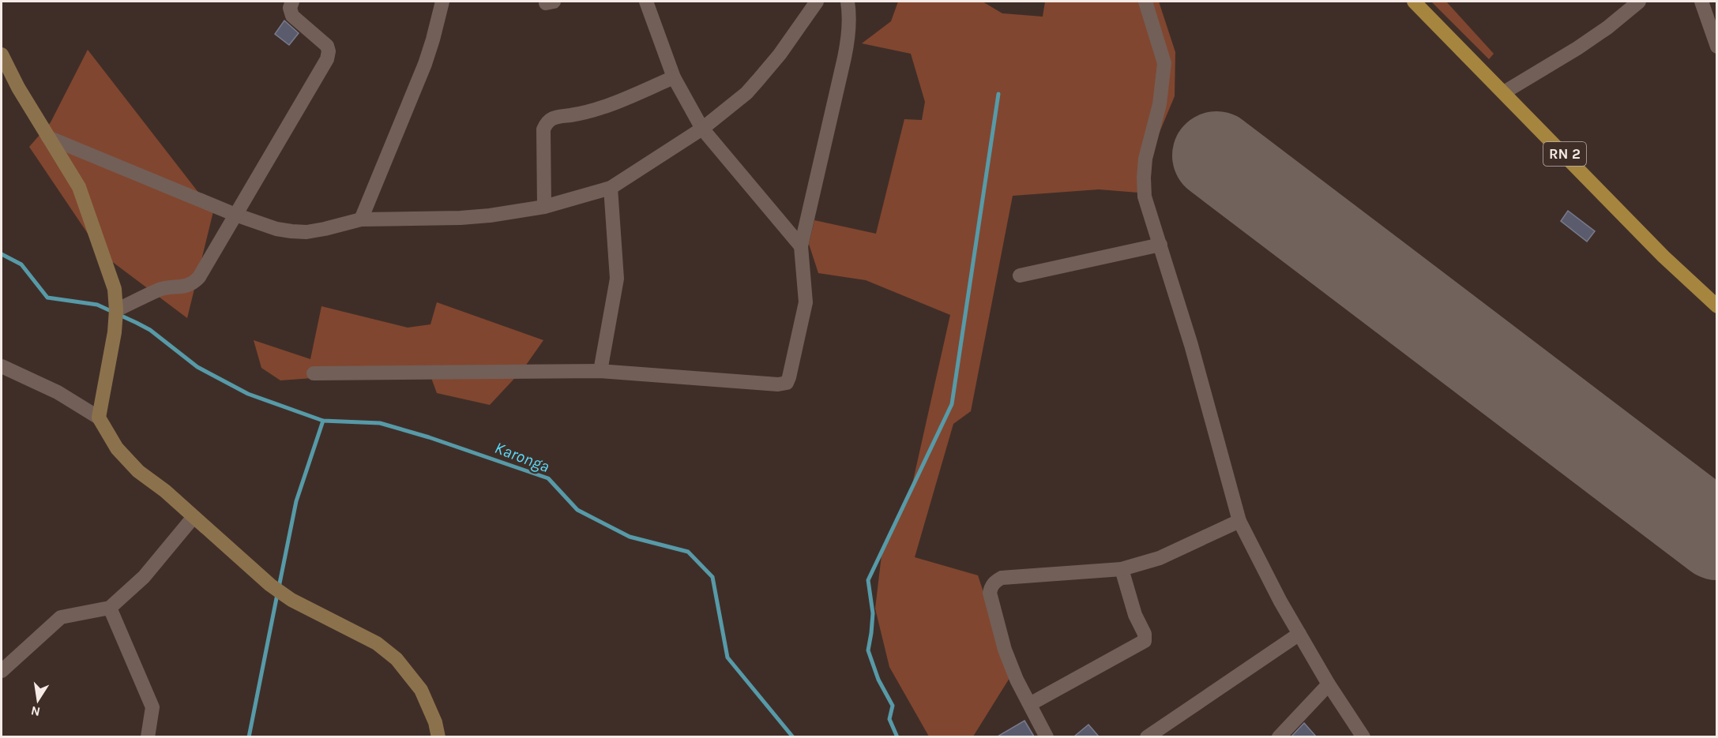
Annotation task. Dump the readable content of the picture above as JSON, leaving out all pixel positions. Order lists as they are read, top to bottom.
{
  "streets": {
    "main road": ["RN 2"]
  },
  "water": ["Karonga"],
  "north": "bottom"
}
